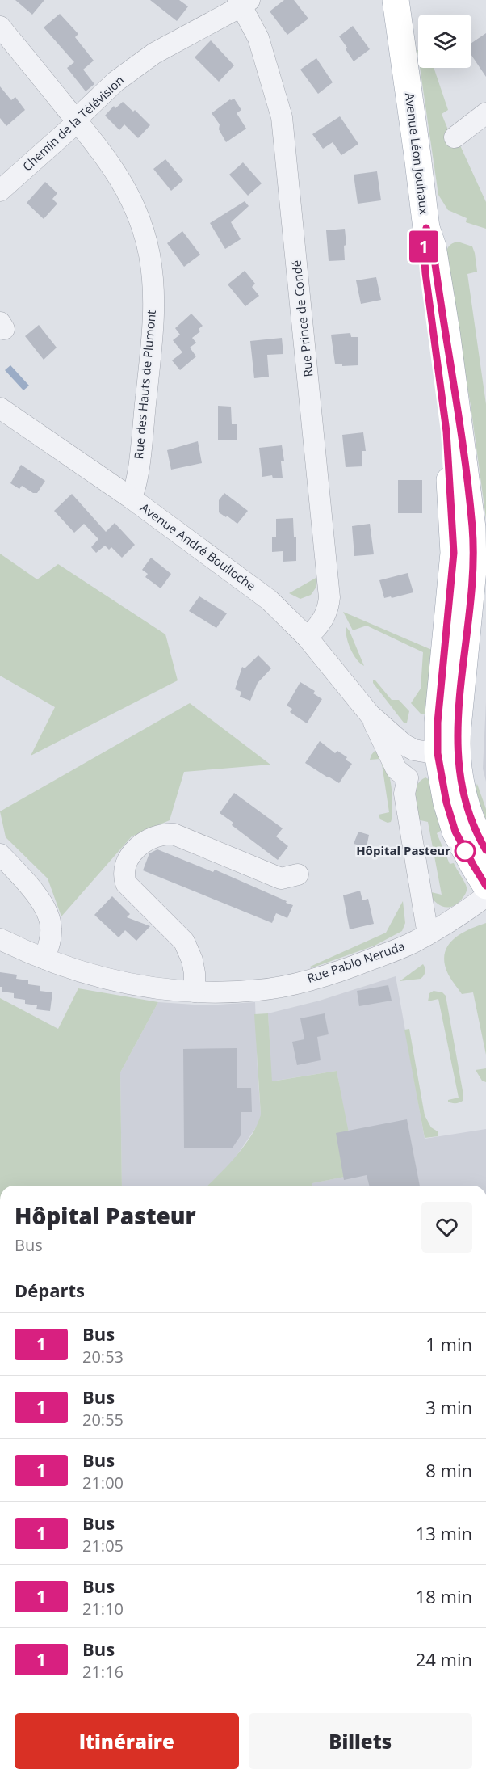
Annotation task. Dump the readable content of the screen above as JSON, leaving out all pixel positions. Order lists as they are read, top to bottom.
{
  "streets": {
    "main road": ["Avenue Léon Jouhaux"],
    "street": [
      "Chemin de la Télévision",
      "Rue Prince de Condé",
      "Rue des Hauts de Plumont",
      "Avenue André Boulloche",
      "Rue Pablo Neruda"
    ]
  },
  "crossings": [
    ["Chemin de la Télévision", "Rue Prince de Condé"],
    ["Chemin de la Télévision", "Rue des Hauts de Plumont"],
    ["Rue Prince de Condé", "Avenue André Boulloche"],
    ["Rue des Hauts de Plumont", "Avenue André Boulloche"]
  ],
  "places": ["Hôpital Pasteur"],
  "lines": ["bus line 1"],
  "page": {
    "on_map": "1",
    "heading": [
      ["Hôpital Pasteur", "Bus"],
      "Départs"
    ],
    "list": [
      {
        "mark": "1",
        "name": "Bus",
        "note": "20:53",
        "value": "1 min"
      },
      {
        "mark": "1",
        "name": "Bus",
        "note": "20:55",
        "value": "3 min"
      },
      {
        "mark": "1",
        "name": "Bus",
        "note": "21:00",
        "value": "8 min"
      },
      {
        "mark": "1",
        "name": "Bus",
        "note": "21:05",
        "value": "13 min"
      },
      {
        "mark": "1",
        "name": "Bus",
        "note": "21:10",
        "value": "18 min"
      },
      {
        "mark": "1",
        "name": "Bus",
        "note": "21:16",
        "value": "24 min"
      }
    ],
    "buttons": ["Itinéraire", "Billets"]
  }
}
